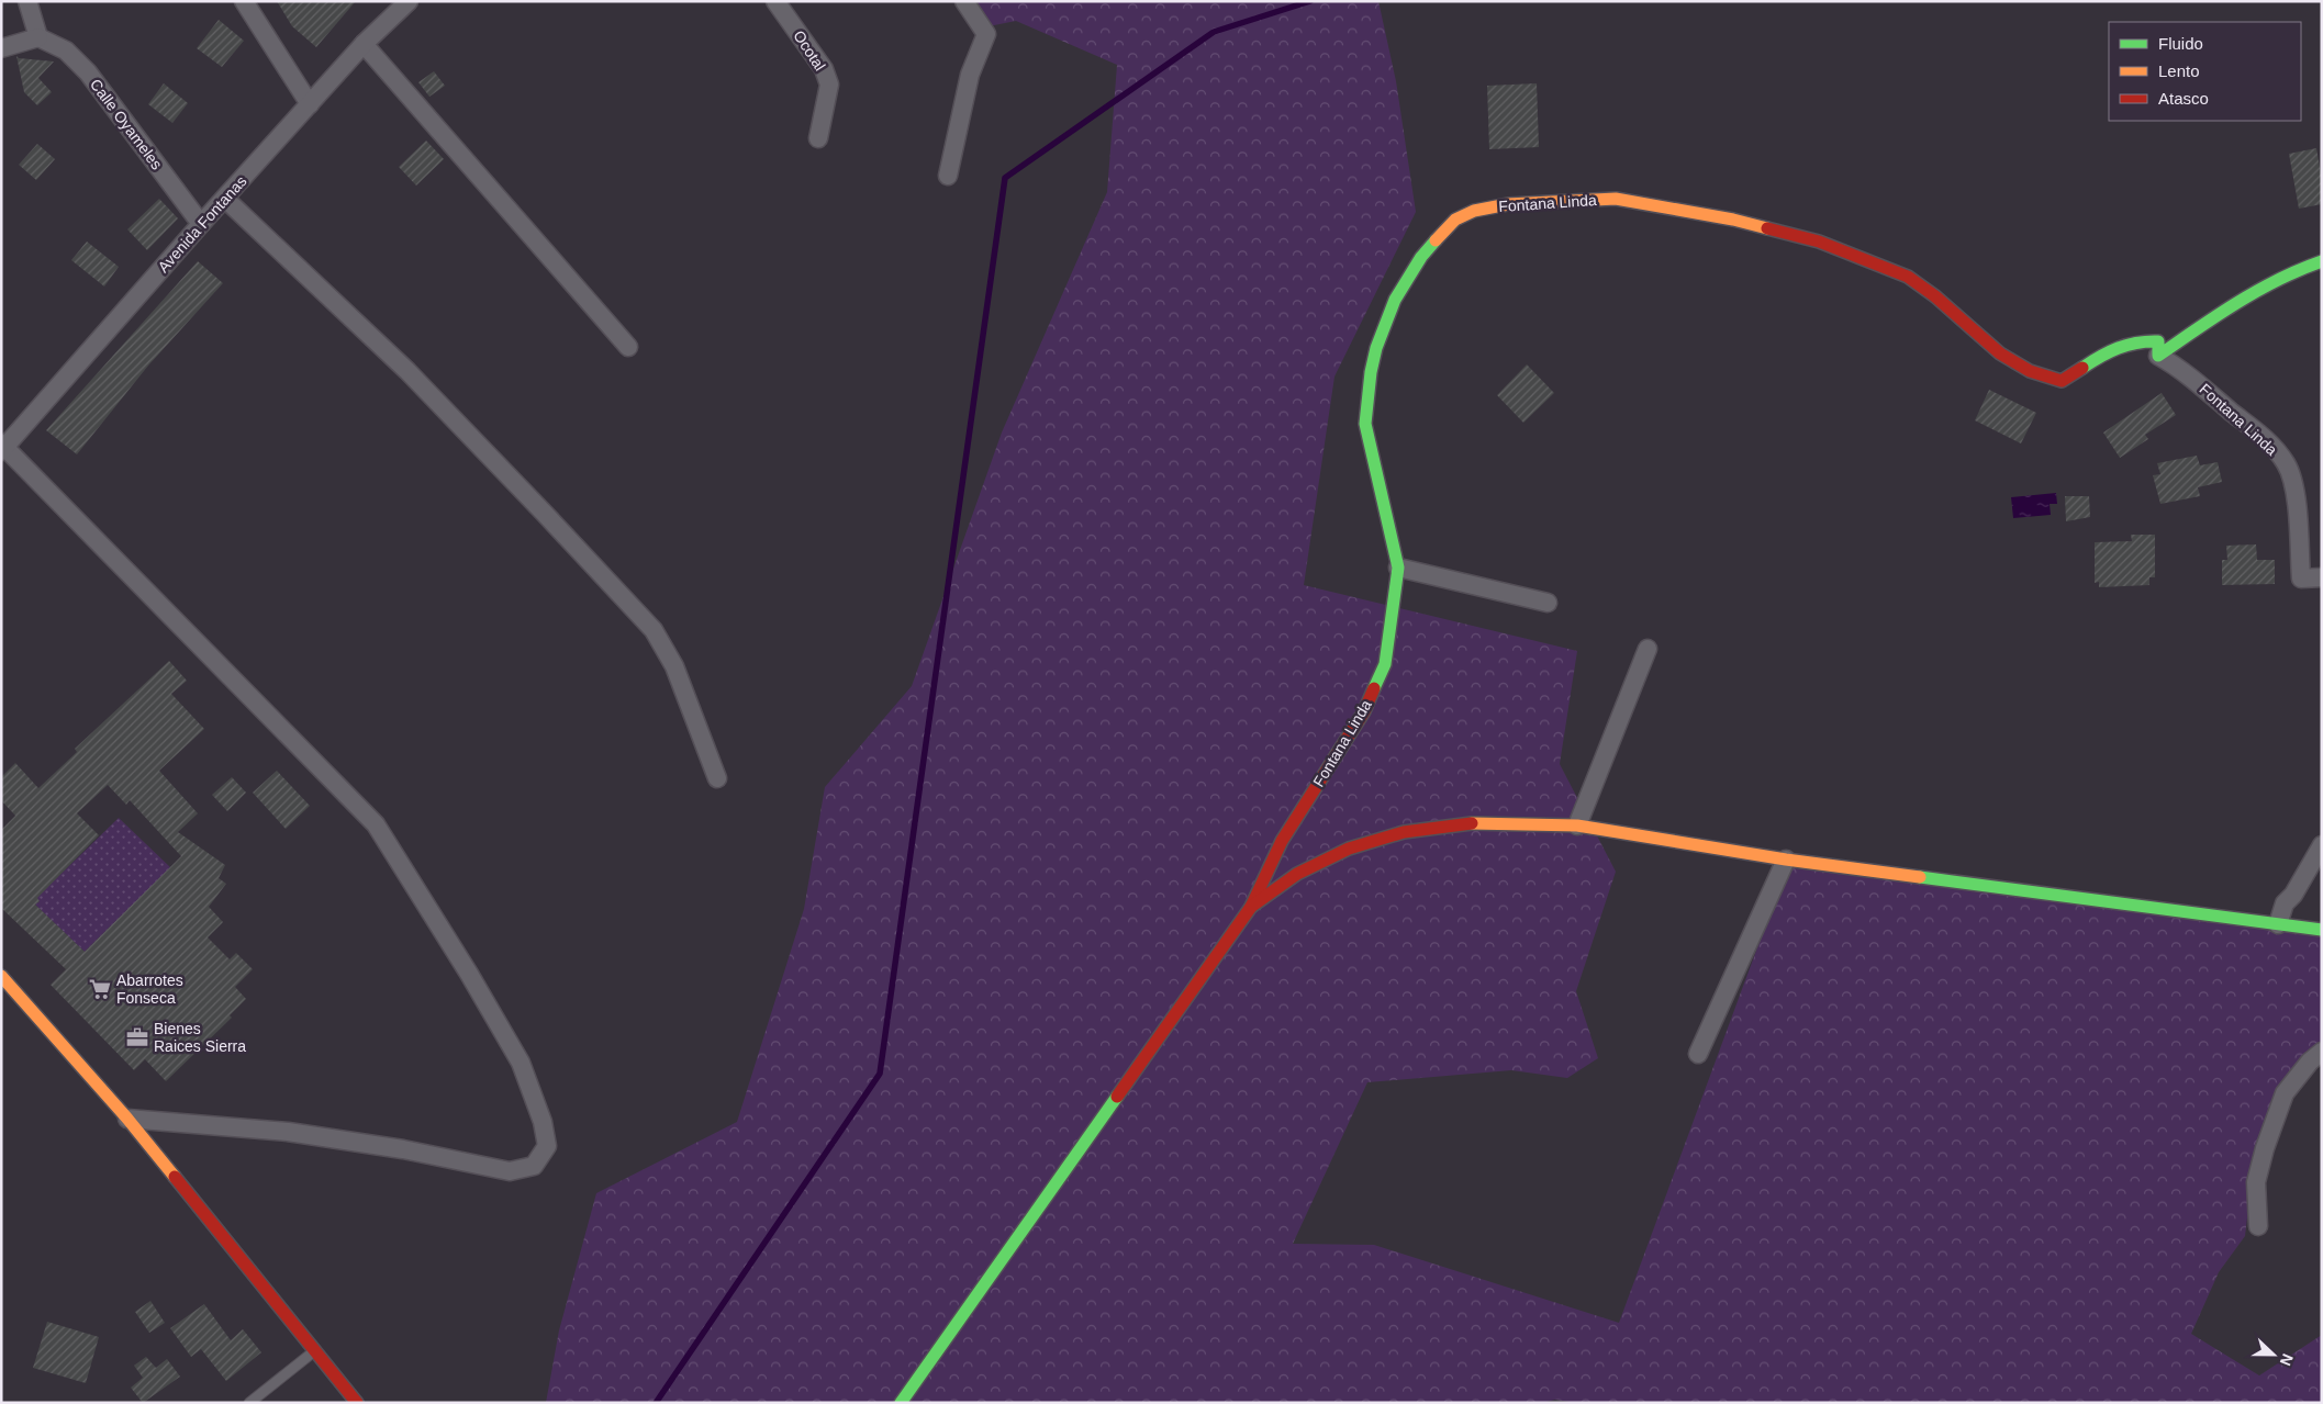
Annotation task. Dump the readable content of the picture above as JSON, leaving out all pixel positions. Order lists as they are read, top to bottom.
{
  "streets": {
    "main road": ["Fontana Linda"],
    "street": ["Ocotal", "Calle Oyameles", "Avenida Fontanas"]
  },
  "crossings": [
    ["Calle Oyameles", "Avenida Fontanas"]
  ],
  "places": {
    "supermarket": ["Abarrotes Fonseca"],
    "office": ["Bienes Raices Sierra"]
  },
  "legend": ["Fluido", "Lento", "Atasco"],
  "north": "right"
}
